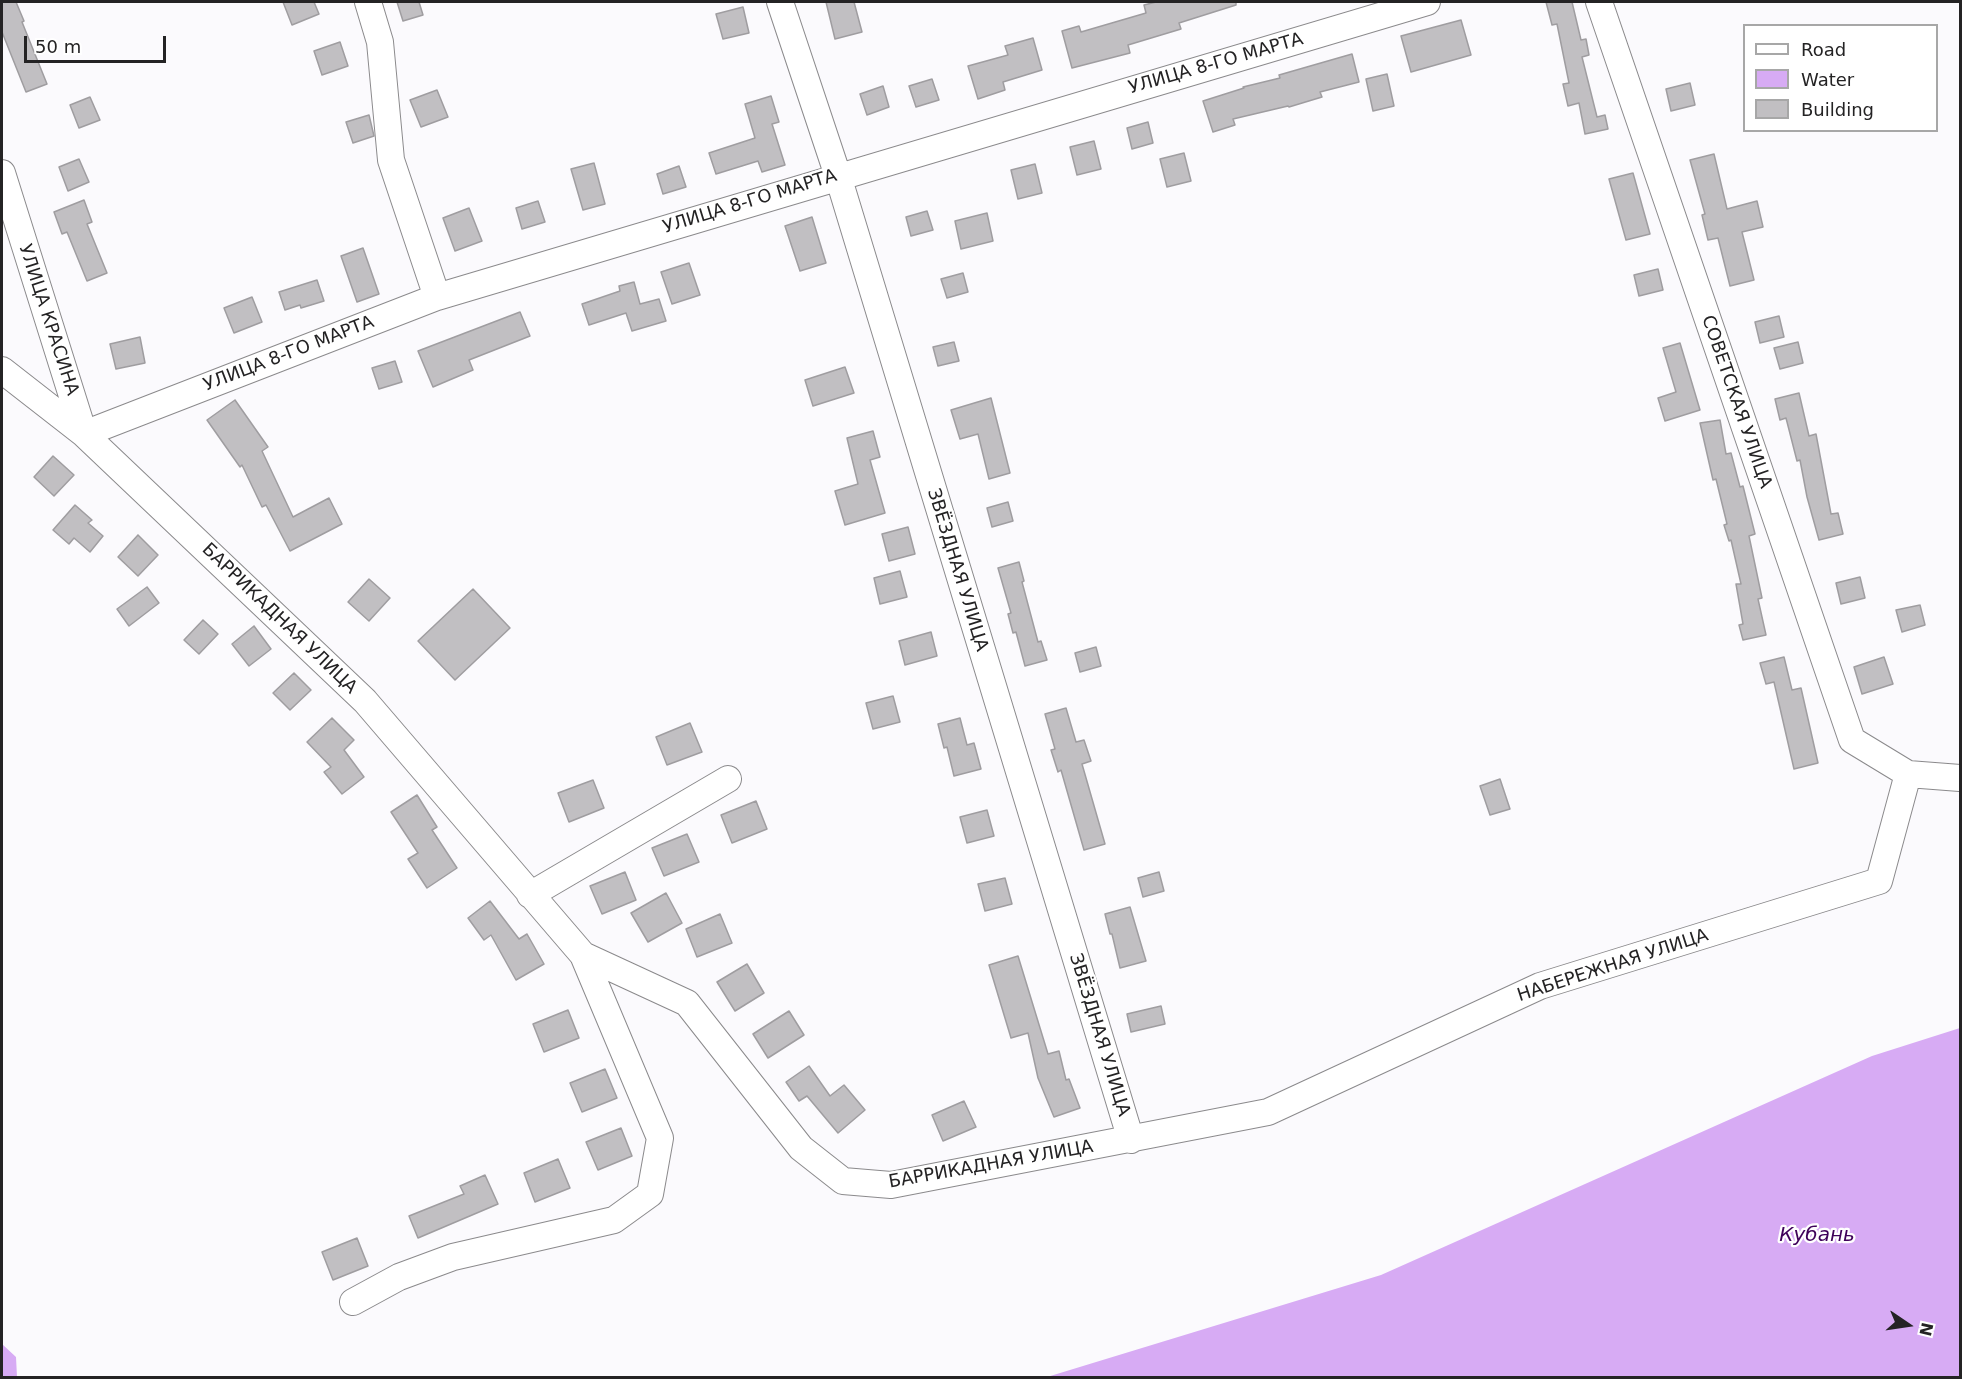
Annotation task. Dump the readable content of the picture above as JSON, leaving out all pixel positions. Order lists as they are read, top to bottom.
{
  "streets": {
    "street": [
      "УЛИЦА 8-ГО МАРТА",
      "УЛИЦА КРАСИНА",
      "СОВЕТСКАЯ УЛИЦА",
      "ЗВЁЗДНАЯ УЛИЦА",
      "БАРРИКАДНАЯ УЛИЦА",
      "НАБЕРЕЖНАЯ УЛИЦА"
    ]
  },
  "crossings": [
    ["УЛИЦА 8-ГО МАРТА", "УЛИЦА КРАСИНА"],
    ["УЛИЦА 8-ГО МАРТА", "ЗВЁЗДНАЯ УЛИЦА"],
    ["УЛИЦА 8-ГО МАРТА", "БАРРИКАДНАЯ УЛИЦА"],
    ["УЛИЦА КРАСИНА", "БАРРИКАДНАЯ УЛИЦА"],
    ["СОВЕТСКАЯ УЛИЦА", "НАБЕРЕЖНАЯ УЛИЦА"],
    ["ЗВЁЗДНАЯ УЛИЦА", "БАРРИКАДНАЯ УЛИЦА"],
    ["ЗВЁЗДНАЯ УЛИЦА", "НАБЕРЕЖНАЯ УЛИЦА"],
    ["БАРРИКАДНАЯ УЛИЦА", "НАБЕРЕЖНАЯ УЛИЦА"]
  ],
  "water": ["Кубань"],
  "legend": ["Road", "Water", "Building"],
  "scale_bar": "50 m",
  "north": "right"
}
